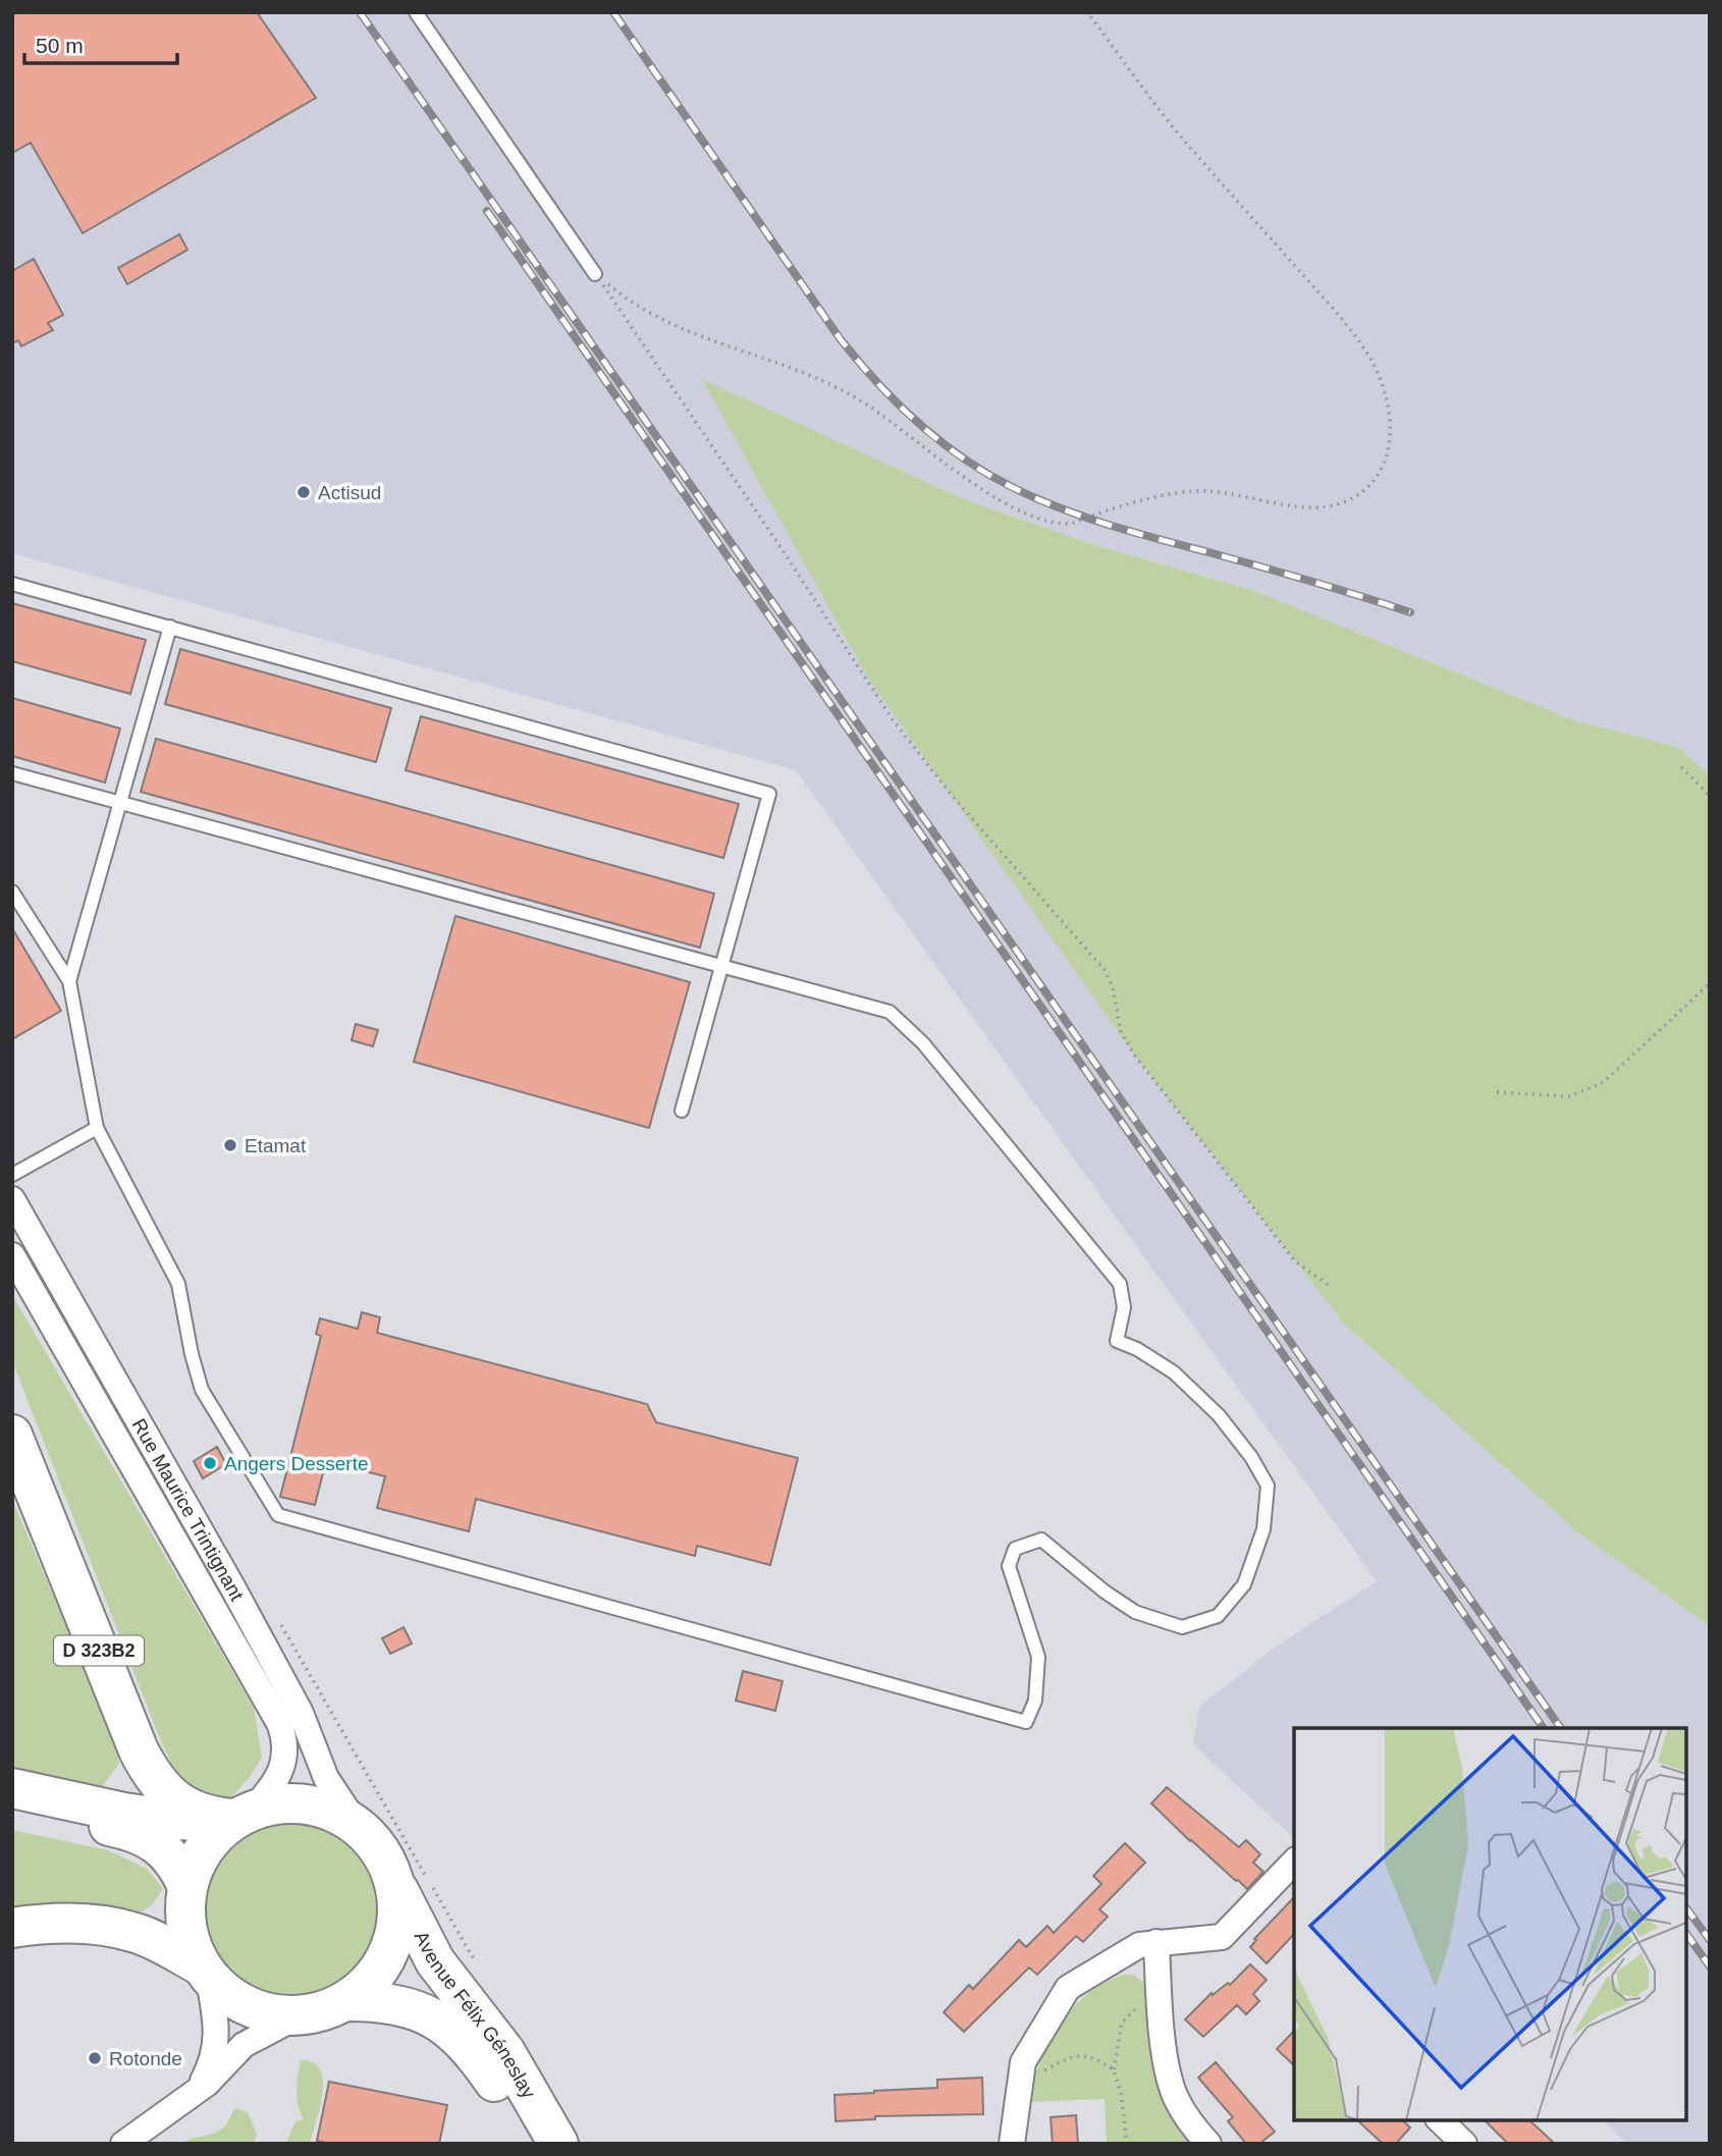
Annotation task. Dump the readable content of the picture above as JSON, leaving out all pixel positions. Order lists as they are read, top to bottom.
{
  "streets": {
    "main road": ["D 323B2", "Avenue Félix Géneslay"],
    "street": ["Rue Maurice Trintignant"]
  },
  "crossings": [
    ["Rue Maurice Trintignant", "D 323B2"],
    ["Rue Maurice Trintignant", "Avenue Félix Géneslay"],
    ["D 323B2", "Avenue Félix Géneslay"]
  ],
  "places": [
    "Actisud",
    "Etamat",
    "Angers Desserte",
    "Rotonde"
  ],
  "scale_bar": "50 m"
}
